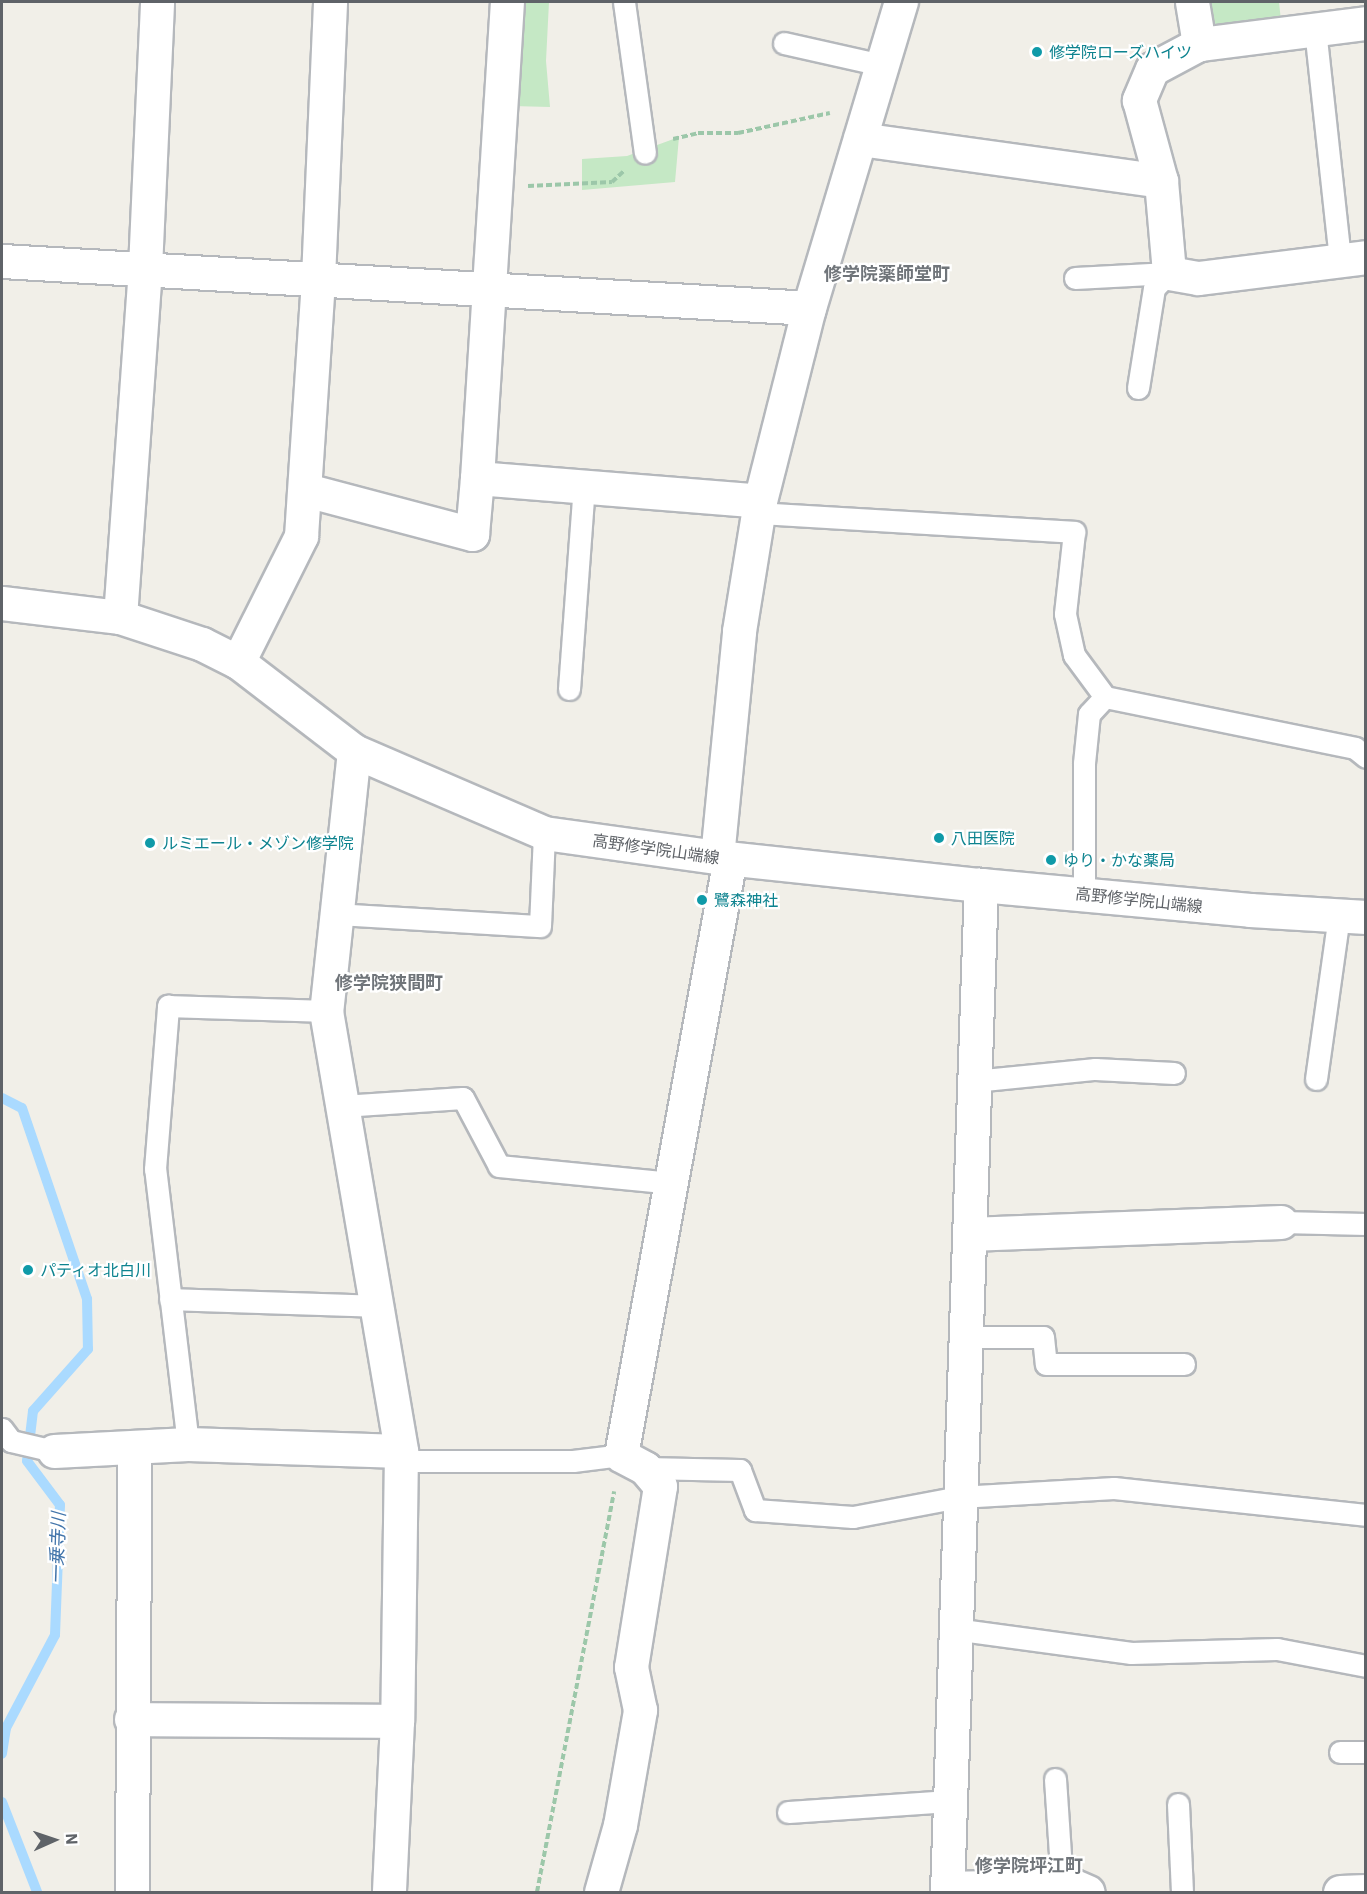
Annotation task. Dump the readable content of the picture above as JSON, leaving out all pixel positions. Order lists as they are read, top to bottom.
{
  "streets": {
    "street": ["高野修学院山端線"]
  },
  "districts": ["修学院薬師堂町", "修学院狭間町", "修学院坪江町"],
  "water": ["一乗寺川"],
  "places": [
    "修学院ローズハイツ",
    "八田医院",
    "ルミエール・メゾン修学院",
    "ゆり・かな薬局",
    "鷺森神社",
    "パティオ北白川"
  ],
  "north": "right"
}
